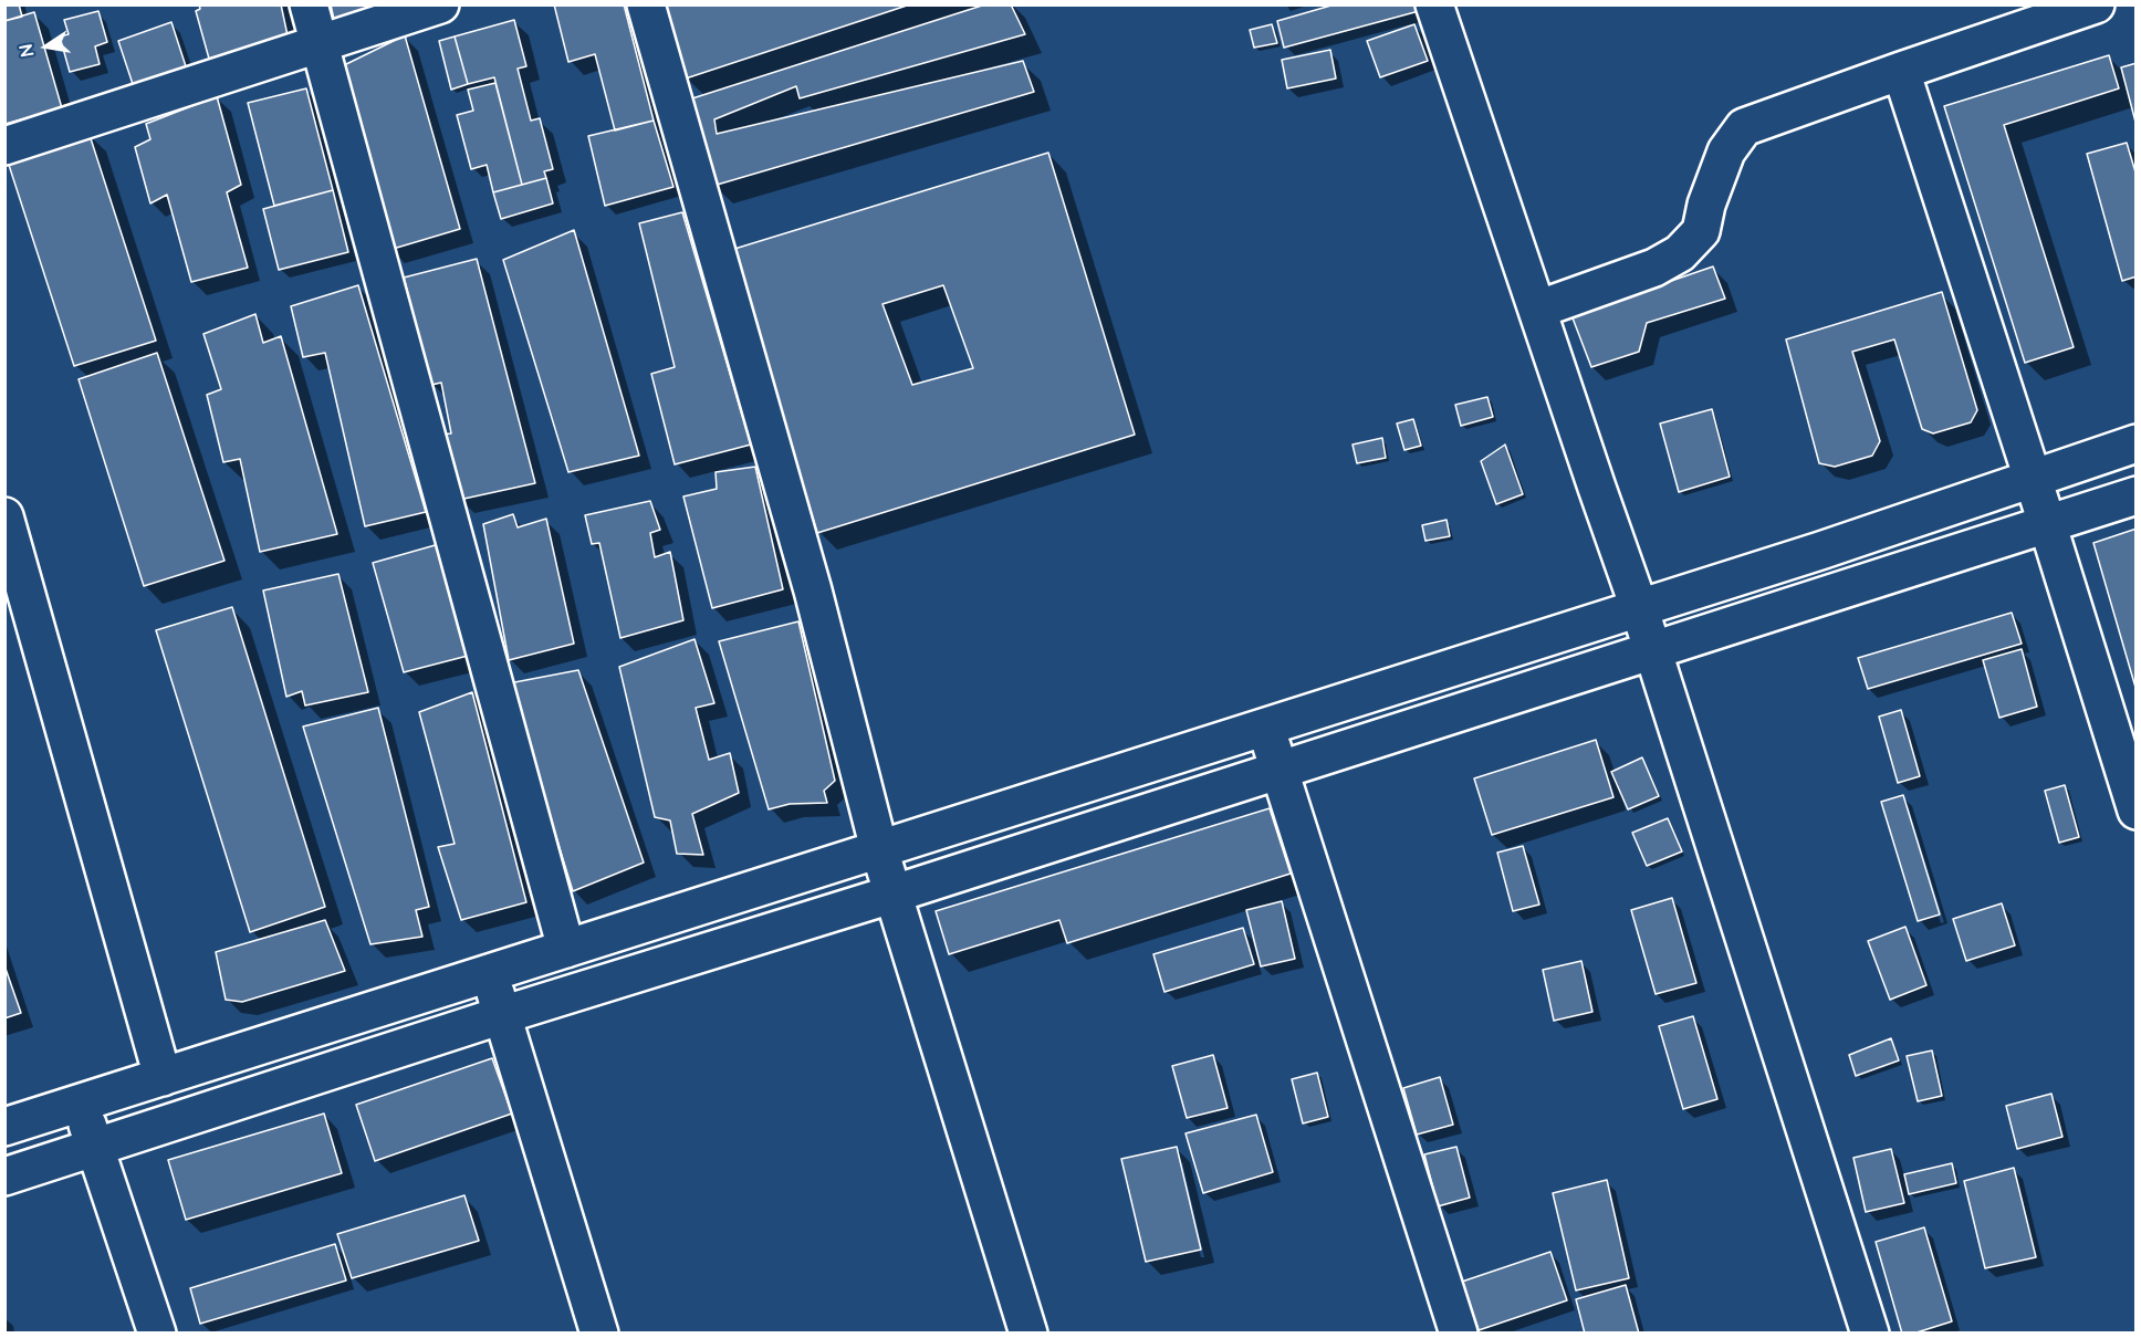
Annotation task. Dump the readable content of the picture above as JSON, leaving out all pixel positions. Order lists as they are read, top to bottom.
{
  "north": "left"
}
